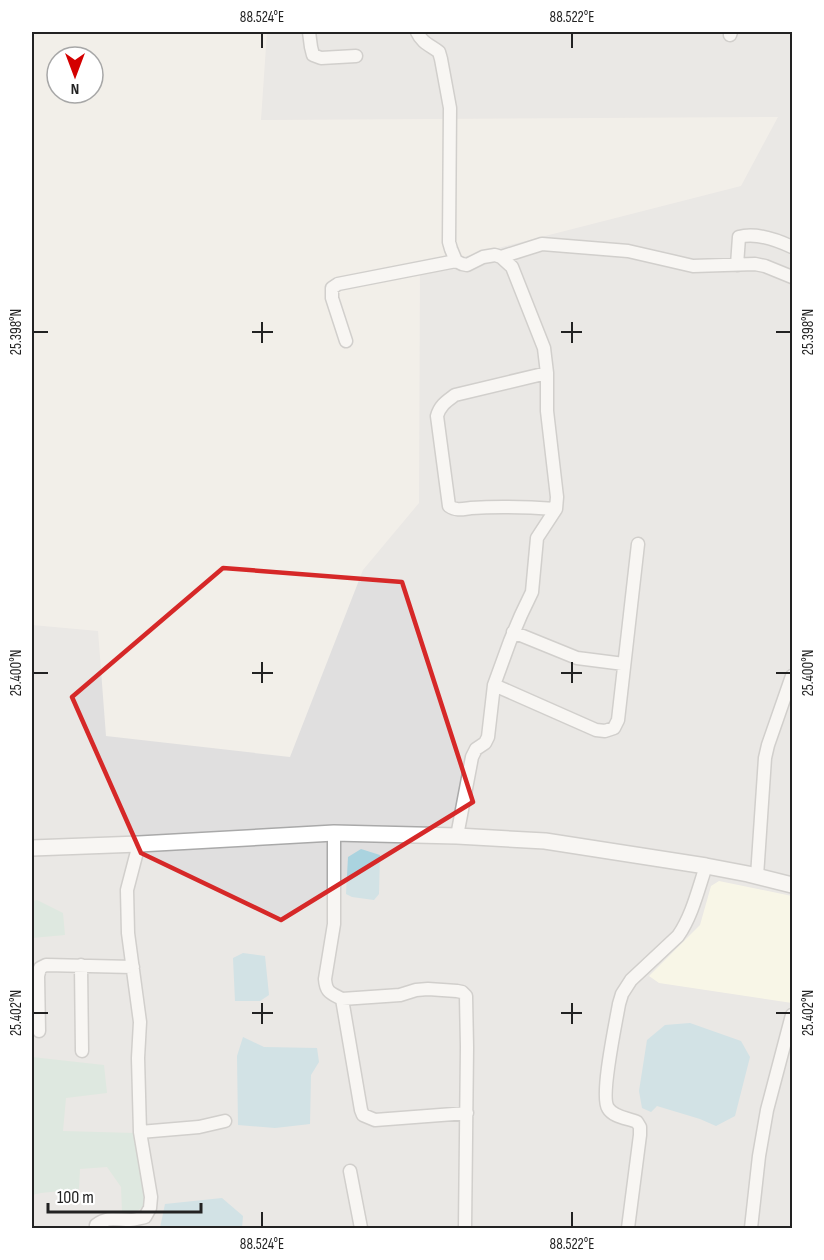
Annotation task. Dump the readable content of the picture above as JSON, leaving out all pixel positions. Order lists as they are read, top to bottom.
{
  "scale_bar": "100 m",
  "north": "bottom",
  "coordinates": [
    "88.524°E",
    "88.522°E",
    "25.398°N",
    "25.400°N",
    "25.402°N"
  ]
}
